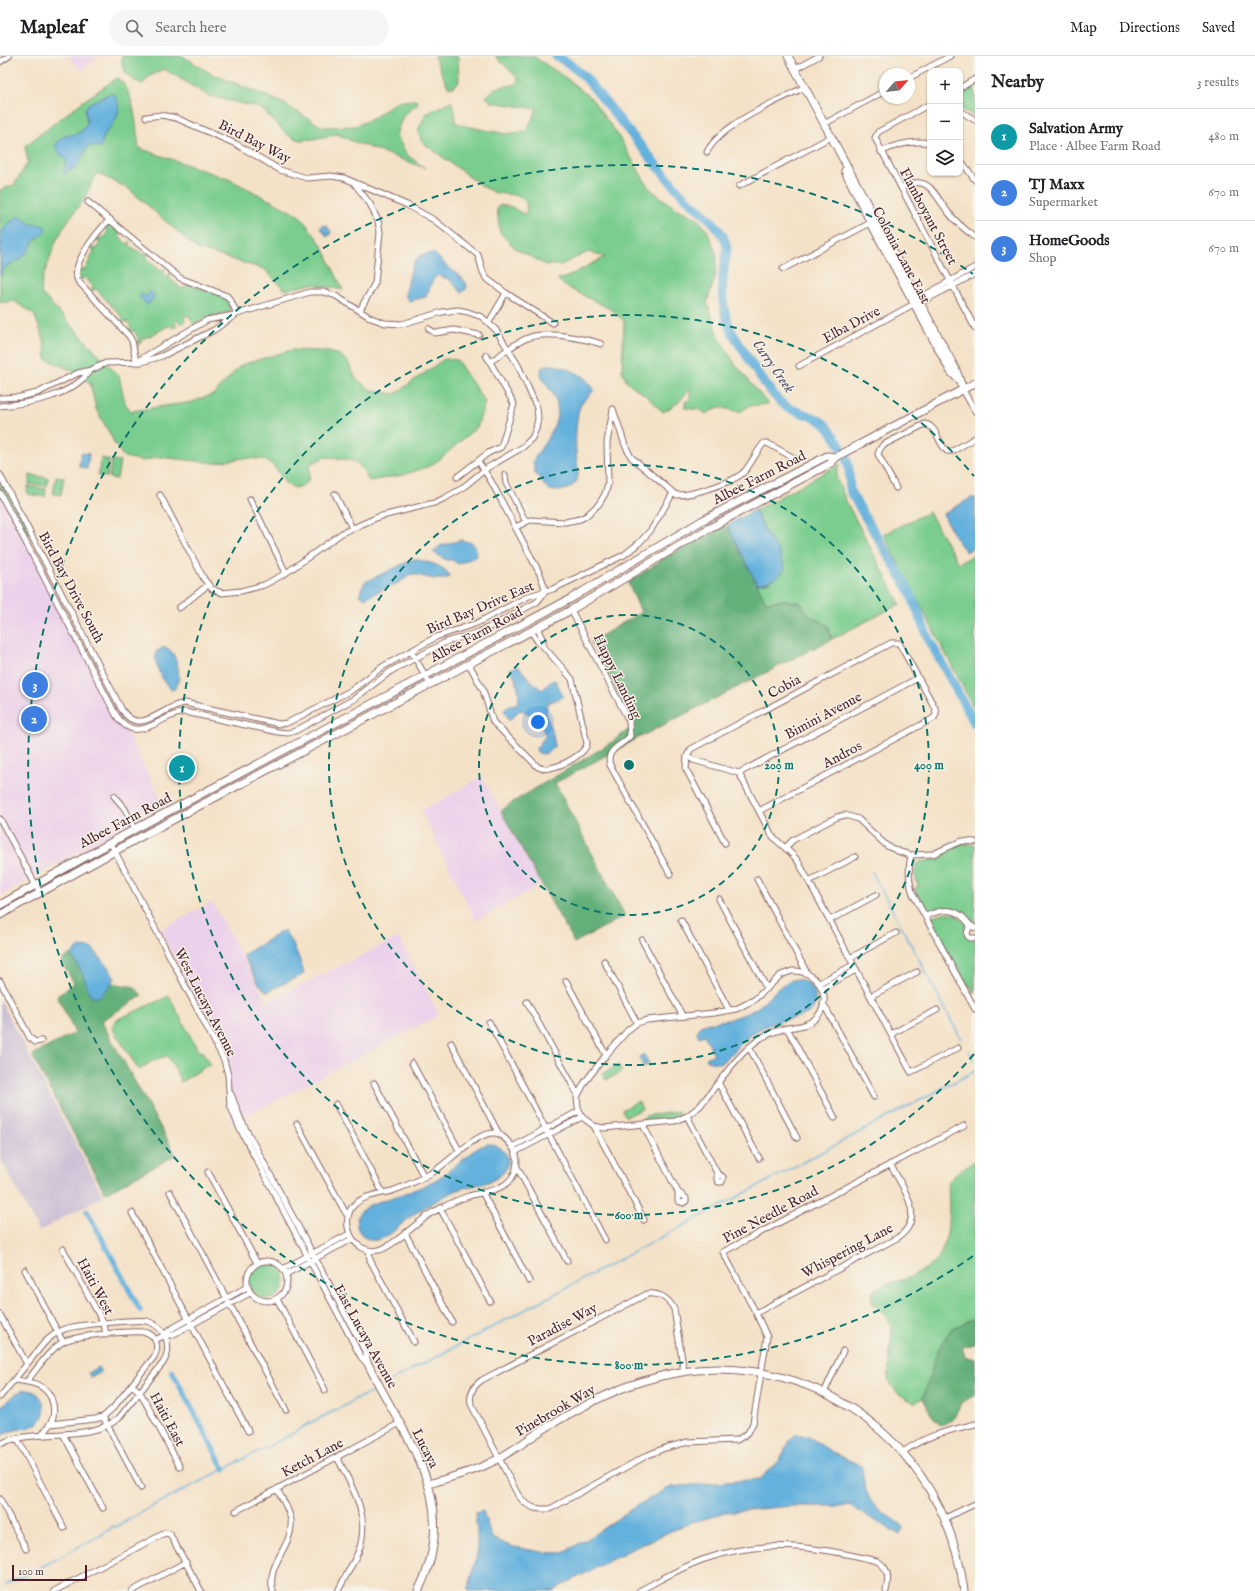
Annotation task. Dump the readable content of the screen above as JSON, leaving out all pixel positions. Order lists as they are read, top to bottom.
{
  "streets": {
    "main road": [
      "Colonia Lane East",
      "Albee Farm Road",
      "East Lucaya Avenue",
      "Pinebrook Way",
      "Lucaya"
    ],
    "street": [
      "Bird Bay Way",
      "Flamboyant Street",
      "Elba Drive",
      "Bird Bay Drive South",
      "Bird Bay Drive East",
      "Happy Landing",
      "Cobia",
      "Bimini Avenue",
      "Andros",
      "West Lucaya Avenue",
      "Pine Needle Road",
      "Whispering Lane",
      "Haiti West",
      "Paradise Way",
      "Haiti East",
      "Ketch Lane"
    ]
  },
  "crossings": [
    ["Flamboyant Street", "Elba Drive"],
    ["Colonia Lane East", "Elba Drive"],
    ["Colonia Lane East", "Albee Farm Road"],
    ["Albee Farm Road", "Happy Landing"],
    ["Albee Farm Road", "West Lucaya Avenue"],
    ["Bird Bay Drive South", "Bird Bay Drive East"],
    ["Cobia", "Bimini Avenue"],
    ["Cobia", "Andros"],
    ["Bimini Avenue", "Andros"],
    ["West Lucaya Avenue", "East Lucaya Avenue"],
    ["Pine Needle Road", "Whispering Lane"],
    ["Pine Needle Road", "Paradise Way"],
    ["Pine Needle Road", "Pinebrook Way"],
    ["Paradise Way", "Pinebrook Way"],
    ["East Lucaya Avenue", "Lucaya"],
    ["East Lucaya Avenue", "Ketch Lane"],
    ["Pinebrook Way", "Lucaya"],
    ["Lucaya", "Ketch Lane"]
  ],
  "water": ["Curry Creek"],
  "scale_bar": "100 m",
  "north": "top right",
  "page": {
    "header": "Mapleaf",
    "search": "Search here",
    "nav": ["Map", "Directions", "Saved"],
    "heading": ["Nearby", "3 results"],
    "map_buttons": ["+", "−"],
    "list": [
      {
        "mark": "1",
        "name": "Salvation Army",
        "note": "Place · Albee Farm Road",
        "value": "480 m"
      },
      {
        "mark": "2",
        "name": "TJ Maxx",
        "note": "Supermarket",
        "value": "670 m"
      },
      {
        "mark": "3",
        "name": "HomeGoods",
        "note": "Shop",
        "value": "670 m"
      }
    ],
    "pins": ["3", "2", "1"],
    "scale": "100 m"
  },
  "rings": [
    "200 m",
    "400 m",
    "600 m",
    "800 m"
  ]
}
